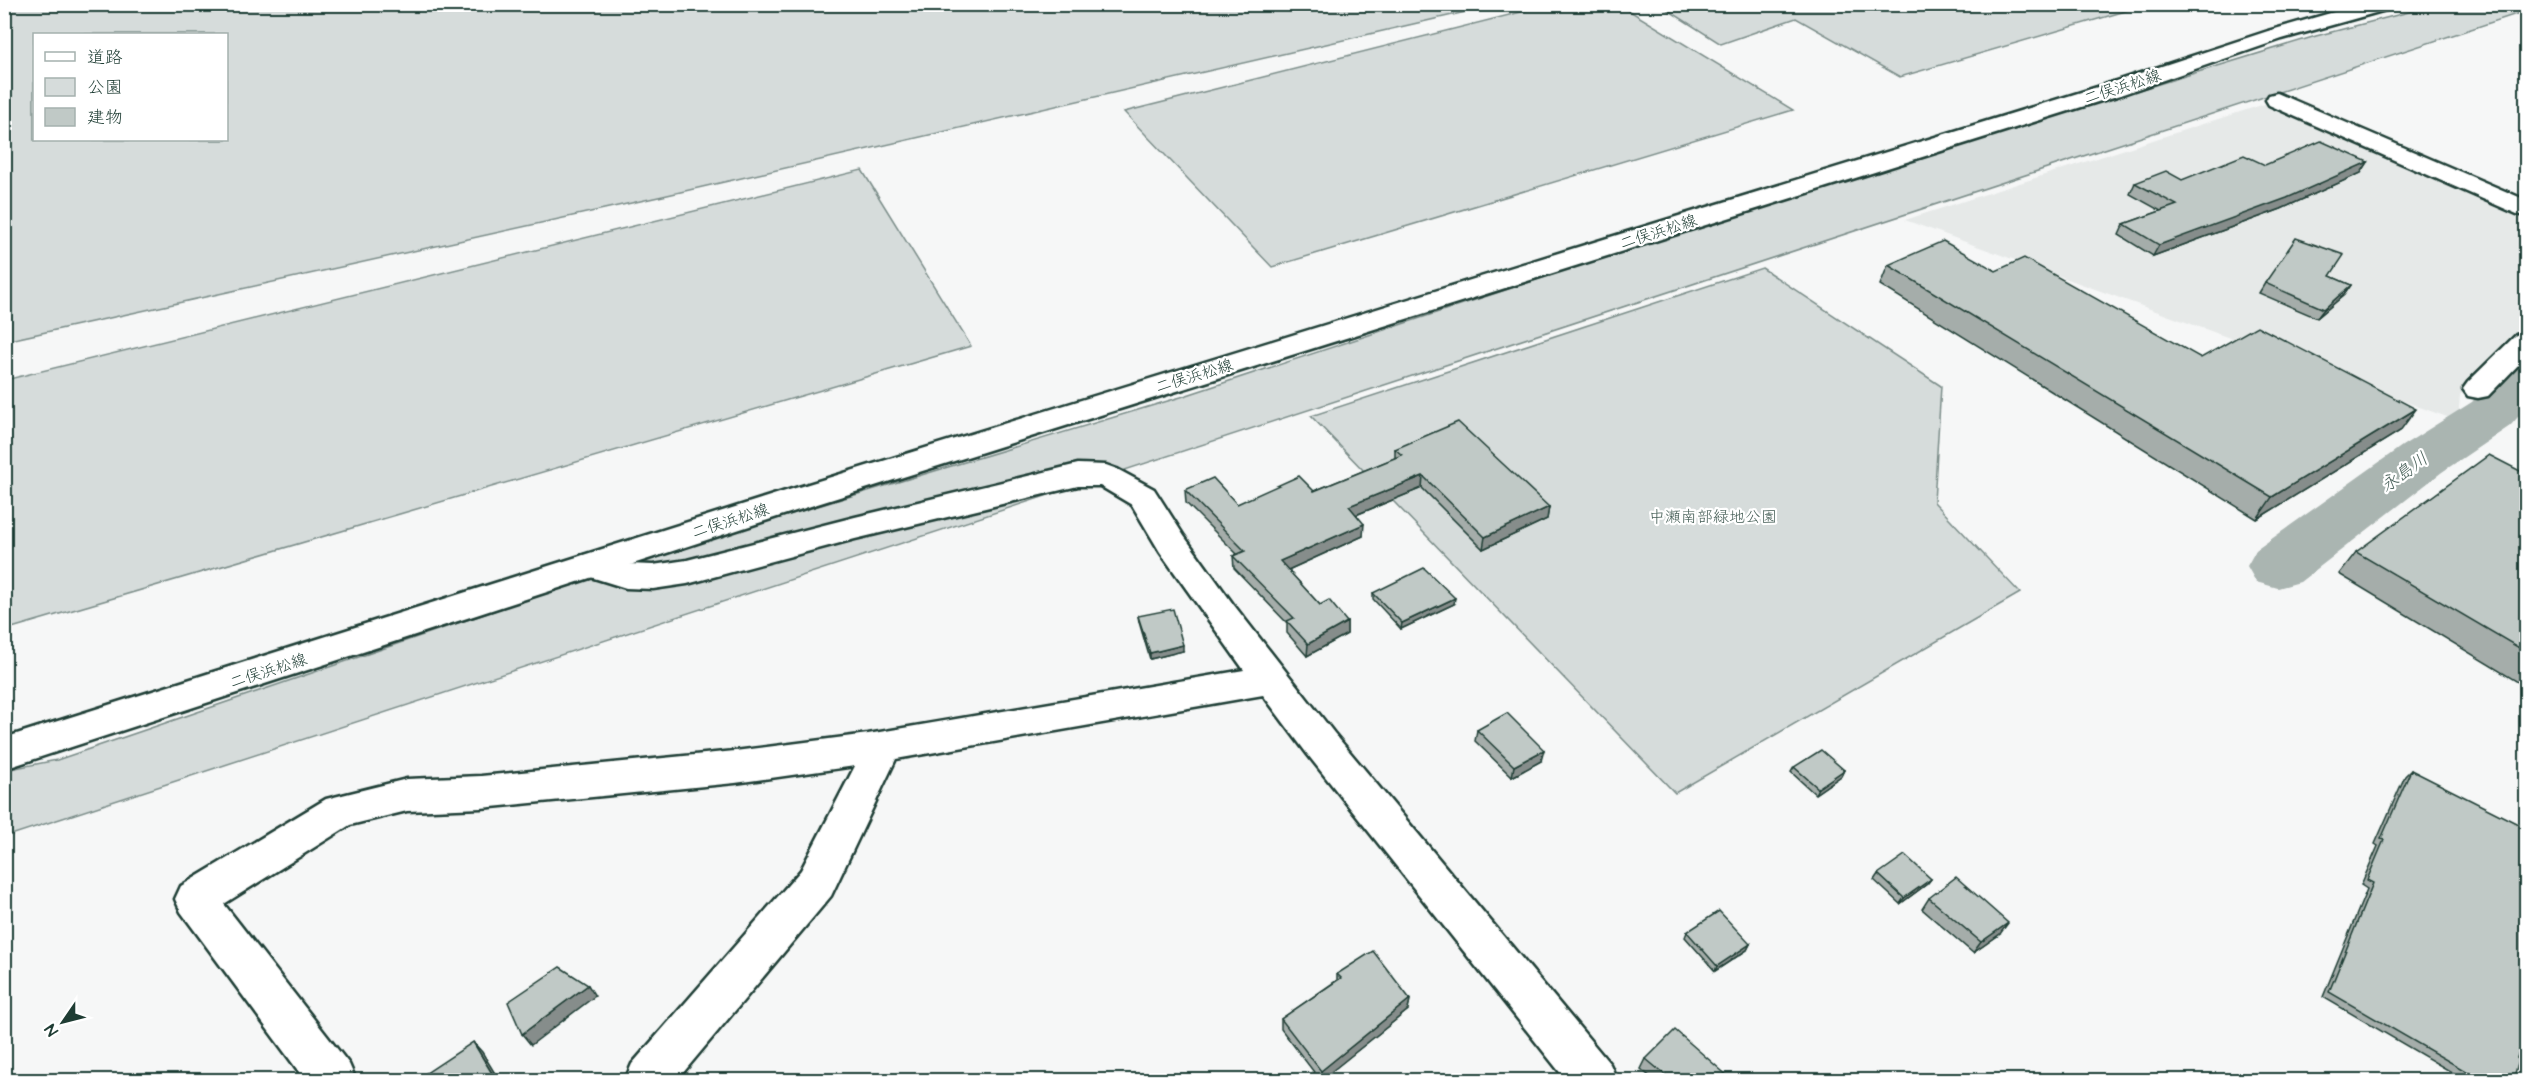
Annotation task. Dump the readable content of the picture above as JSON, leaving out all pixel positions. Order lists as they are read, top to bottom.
{
  "streets": {
    "main road": ["二俣浜松線"]
  },
  "water": ["永島川"],
  "parks": ["中瀬南部緑地公園"],
  "legend": ["道路", "公園", "建物"],
  "north": "bottom left"
}
